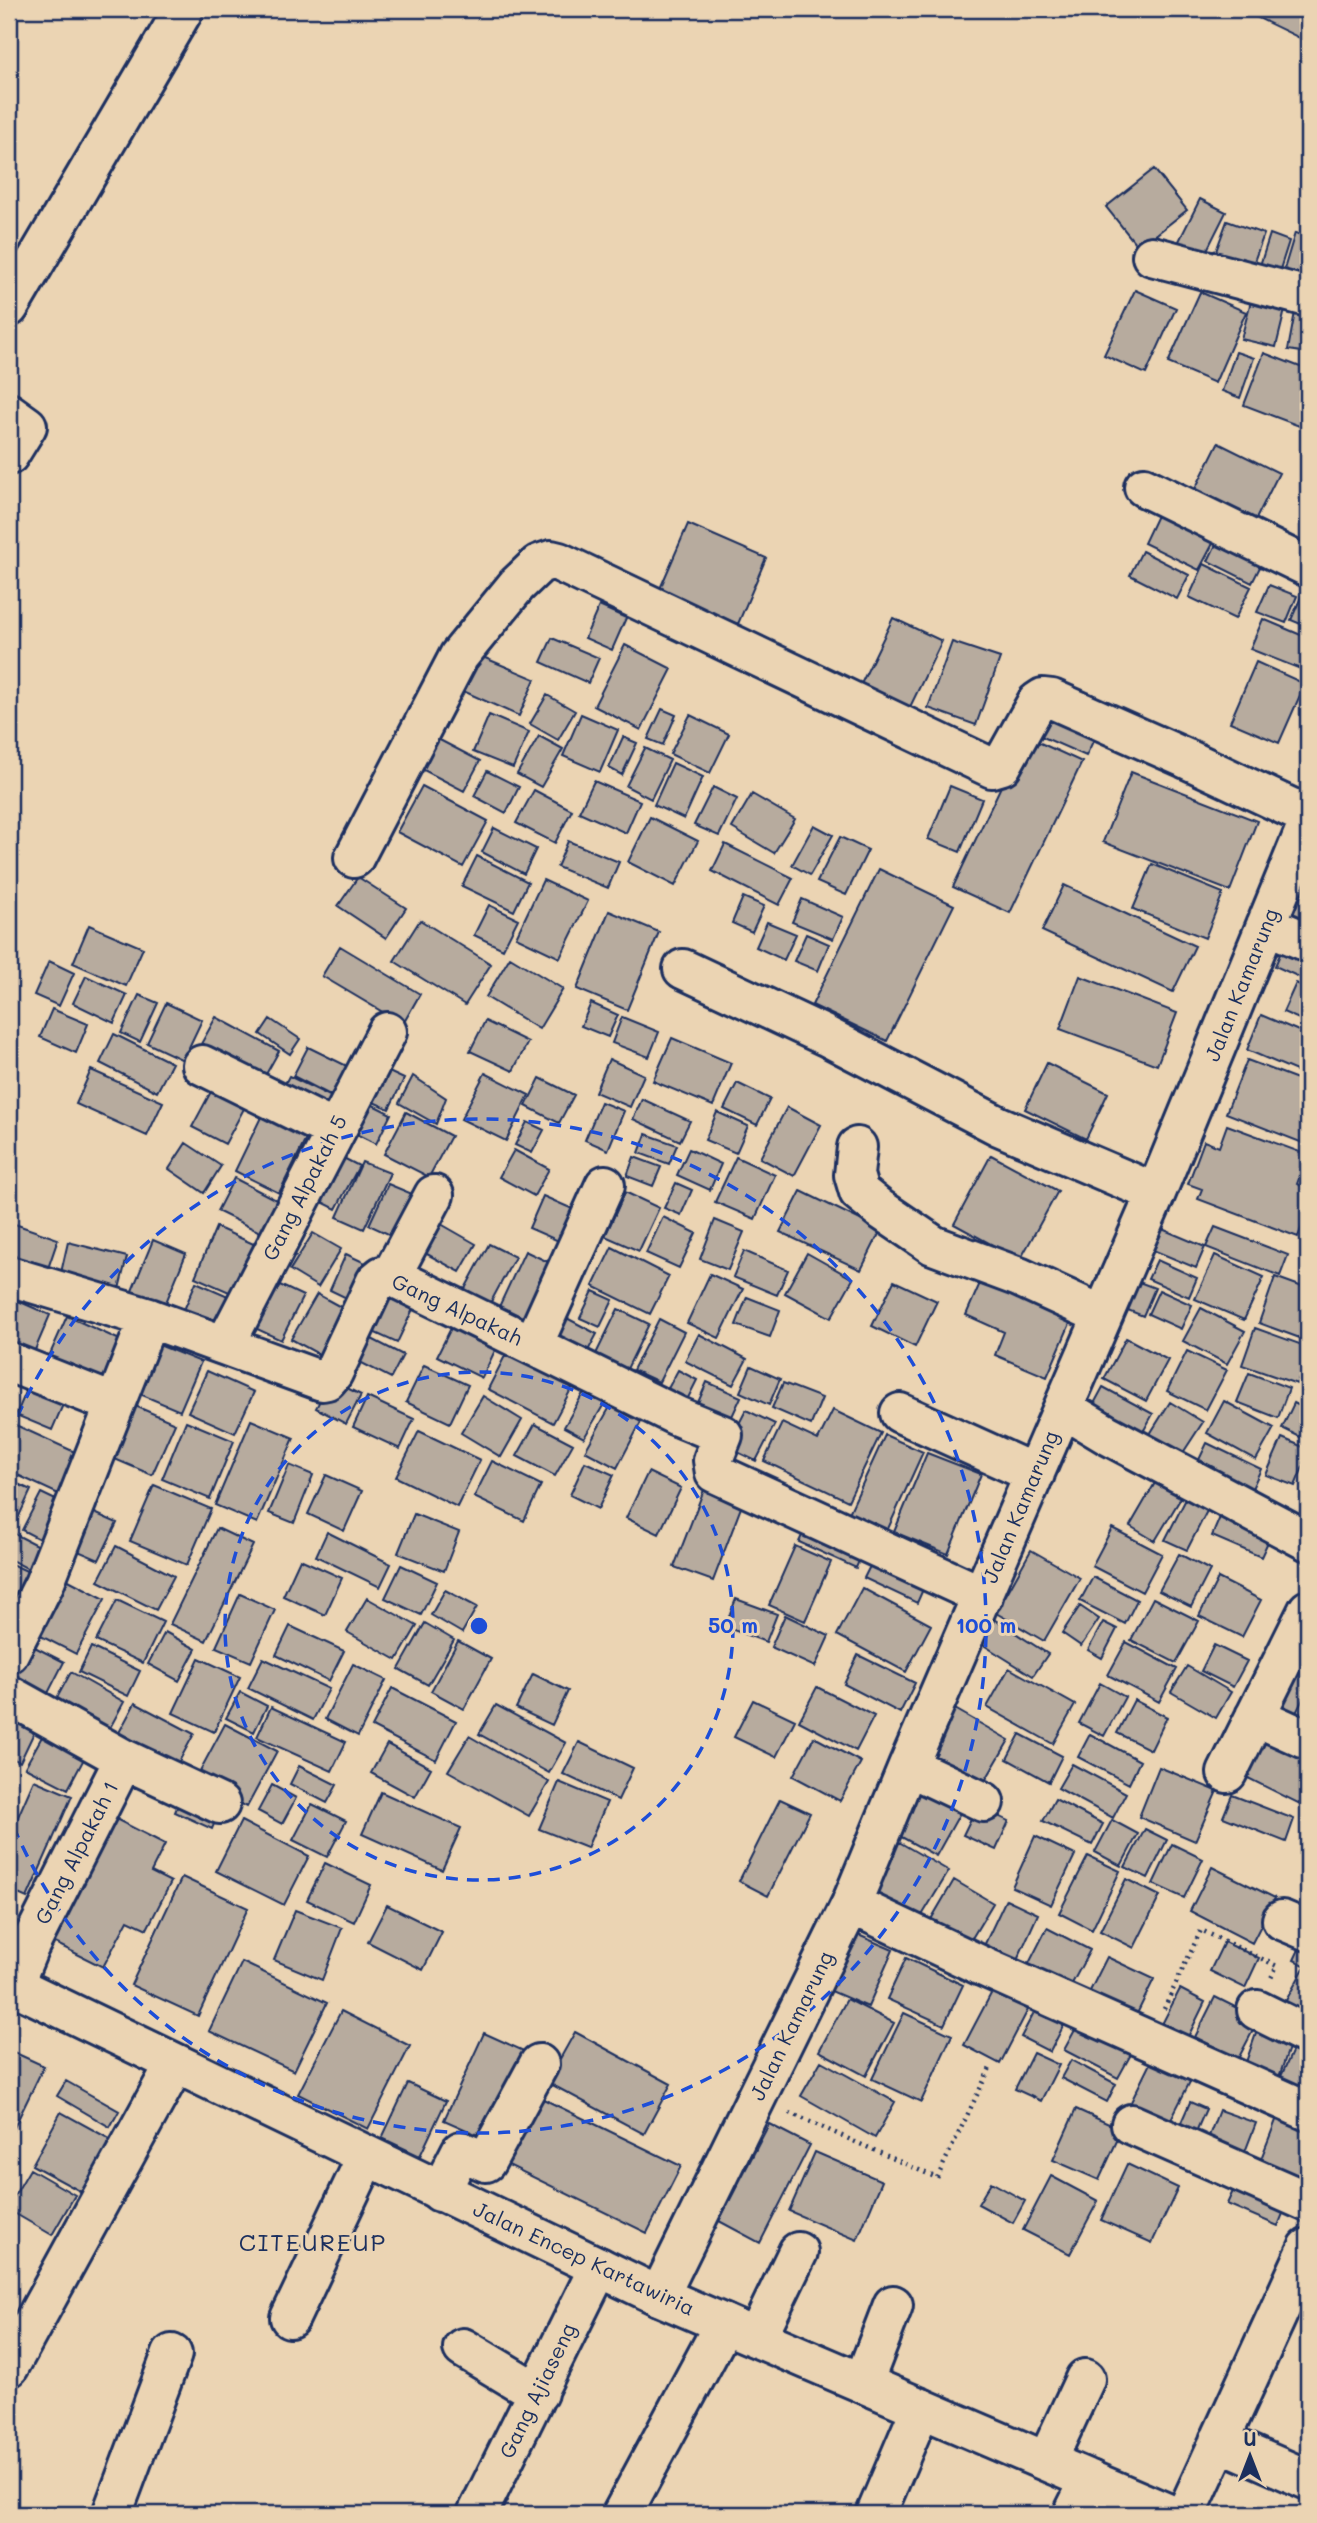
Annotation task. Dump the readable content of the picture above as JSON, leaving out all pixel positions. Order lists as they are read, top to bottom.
{
  "streets": {
    "street": [
      "Jalan Kamarung",
      "Gang Alpakah 5",
      "Gang Alpakah",
      "Gang Alpakah 1",
      "Jalan Encep Kartawiria",
      "Gang Ajiaseng"
    ]
  },
  "crossings": [
    ["Jalan Kamarung", "Gang Alpakah"],
    ["Jalan Kamarung", "Jalan Encep Kartawiria"],
    ["Gang Alpakah 5", "Gang Alpakah"],
    ["Gang Alpakah 1", "Jalan Encep Kartawiria"],
    ["Jalan Encep Kartawiria", "Gang Ajiaseng"]
  ],
  "districts": ["CITEUREUP"],
  "north": "top",
  "rings": ["50 m", "100 m"]
}
